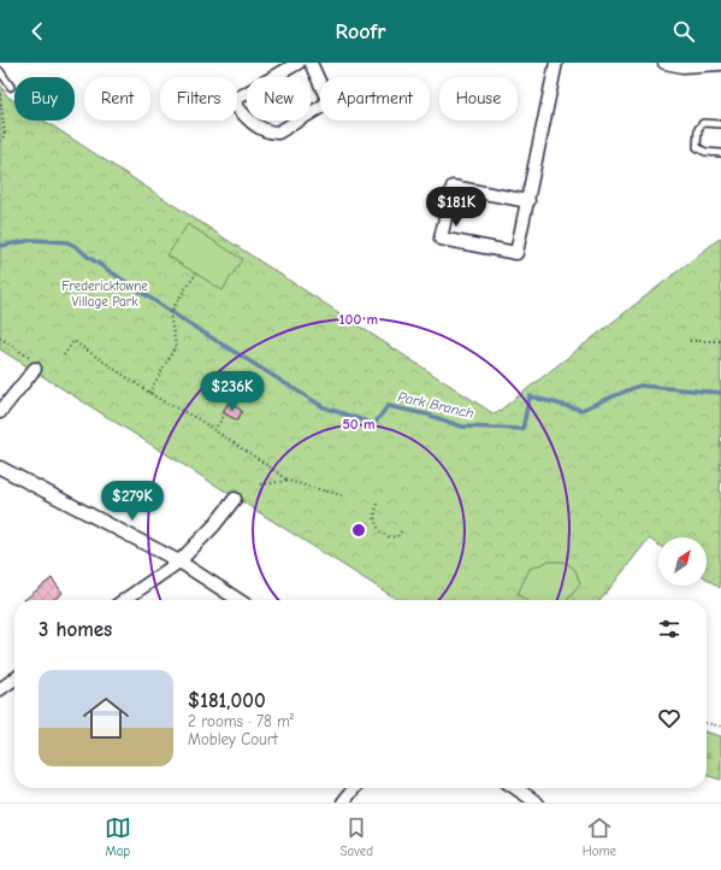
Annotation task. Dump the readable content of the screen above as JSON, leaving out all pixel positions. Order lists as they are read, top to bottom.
{
  "water": ["Park Branch"],
  "parks": ["Fredericktowne Village Park"],
  "north": "top right",
  "page": {
    "header": "Roofr",
    "chip": [
      "Buy",
      "Rent",
      "Filters",
      "New",
      "Apartment",
      "House"
    ],
    "price": ["$181K", "$236K", "$279K"],
    "heading": "3 homes",
    "list": [
      {
        "name": "$181,000",
        "note": "2 rooms · 78 m² · Mobley Court"
      }
    ],
    "tabs": ["Map", "Saved", "Home"]
  },
  "rings": ["100 m", "50 m"]
}
